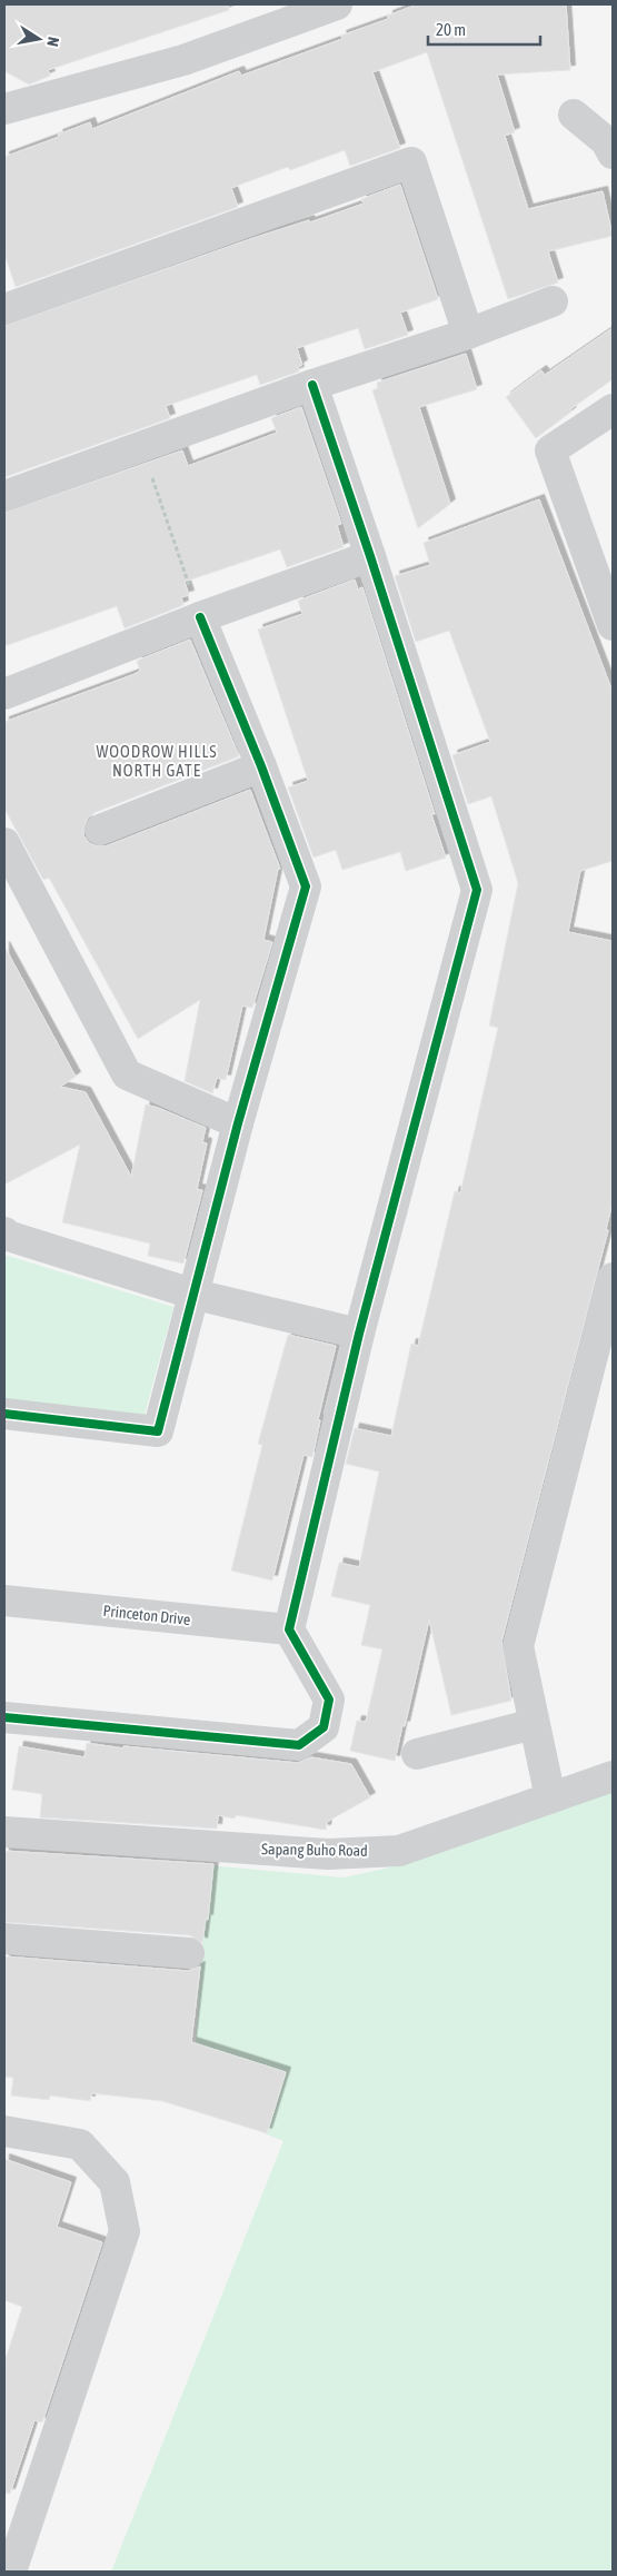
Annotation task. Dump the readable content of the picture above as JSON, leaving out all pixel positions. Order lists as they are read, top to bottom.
{
  "streets": {
    "street": ["Princeton Drive", "Sapang Buho Road"]
  },
  "districts": ["WOODROW HILLS NORTH GATE"],
  "scale_bar": "20 m",
  "north": "right"
}
